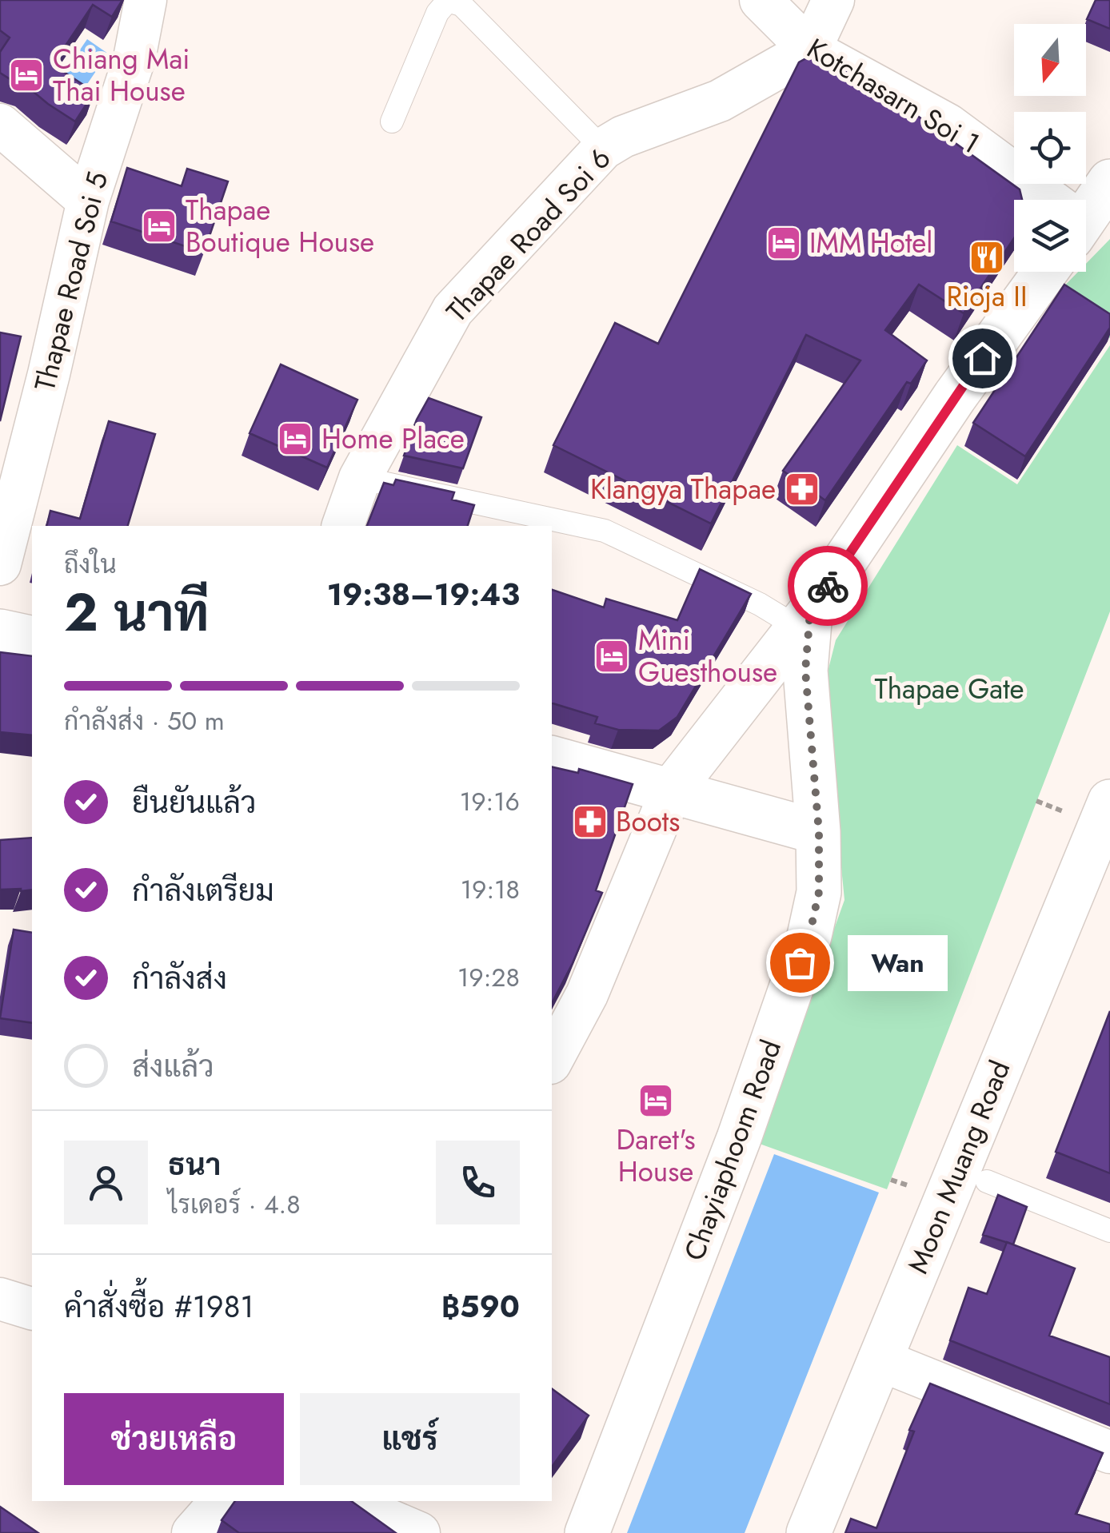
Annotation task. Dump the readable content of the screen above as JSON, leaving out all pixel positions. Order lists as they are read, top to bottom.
{
  "streets": {
    "main road": ["Chayiaphoom Road", "Moon Muang Road"],
    "street": ["Kotchasarn Soi 1", "Thapae Road Soi 6", "Thapae Road Soi 5"]
  },
  "crossings": [
    ["Kotchasarn Soi 1", "Thapae Road Soi 6"]
  ],
  "parks": ["Thapae Gate"],
  "places": {
    "hotel": [
      "Chiang Mai Thai House",
      "Thapae Boutique House",
      "IMM Hotel",
      "Home Place",
      "Mini Guesthouse",
      "Daret's House"
    ],
    "restaurant": ["Rioja II"],
    "pharmacy": ["Klangya Thapae", "Boots"],
    "other": ["Wan"]
  },
  "north": "bottom",
  "page": {
    "heading": ["2 นาที", "ถึงใน", "19:38–19:43"],
    "panel": [
      "ธนา",
      "ไรเดอร์ · 4.8",
      "คำสั่งซื้อ #1981",
      "฿590"
    ],
    "bar": "กำลังส่ง · 50 m",
    "list": [
      ["ยืนยันแล้ว", "19:16"],
      ["กำลังเตรียม", "19:18"],
      ["กำลังส่ง", "19:28"],
      "ส่งแล้ว"
    ],
    "bubble": "Wan",
    "buttons": ["ช่วยเหลือ", "แชร์"]
  }
}
